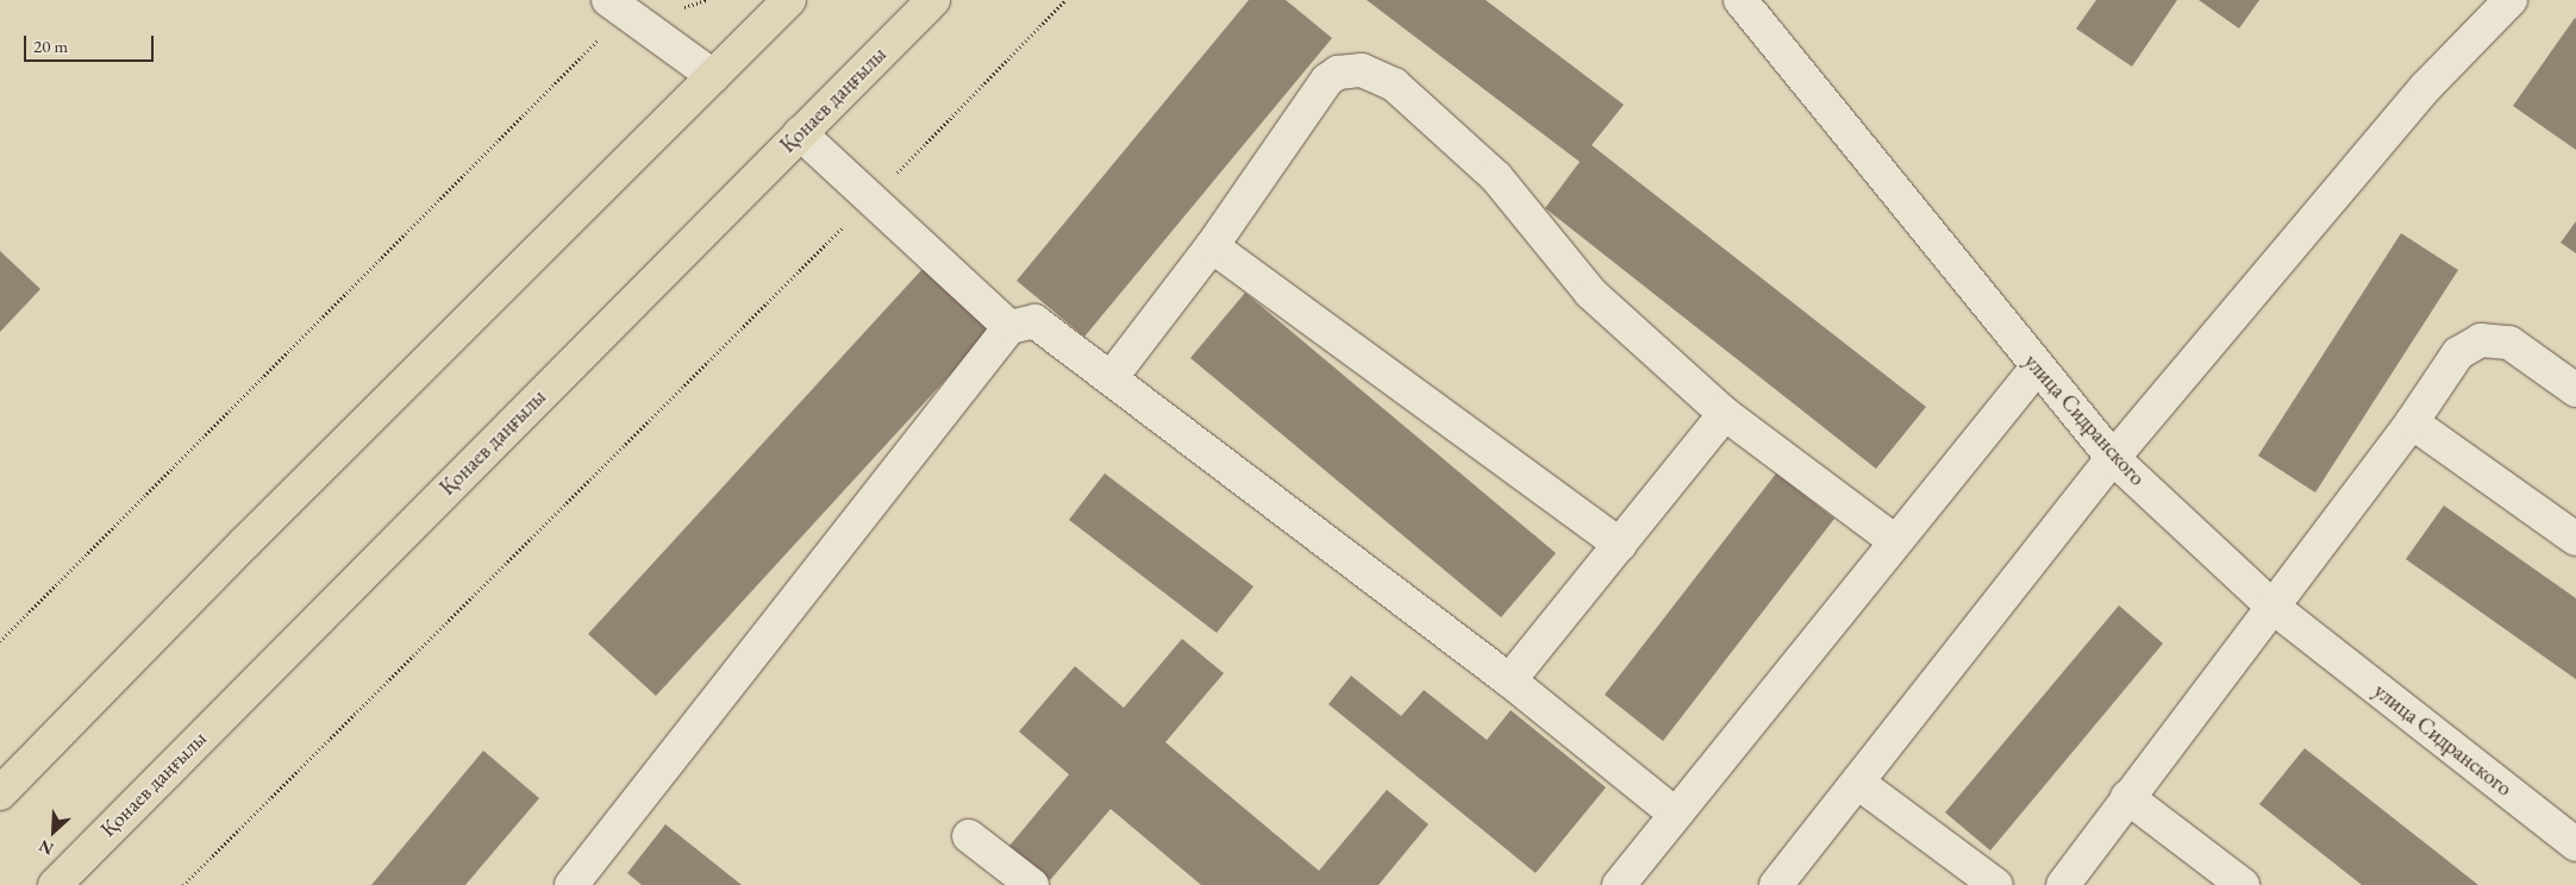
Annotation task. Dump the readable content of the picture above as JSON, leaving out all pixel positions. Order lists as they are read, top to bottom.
{
  "streets": {
    "main road": ["Қонаев даңғылы"],
    "street": ["улица Сидранского"]
  },
  "scale_bar": "20 m",
  "north": "bottom left"
}
